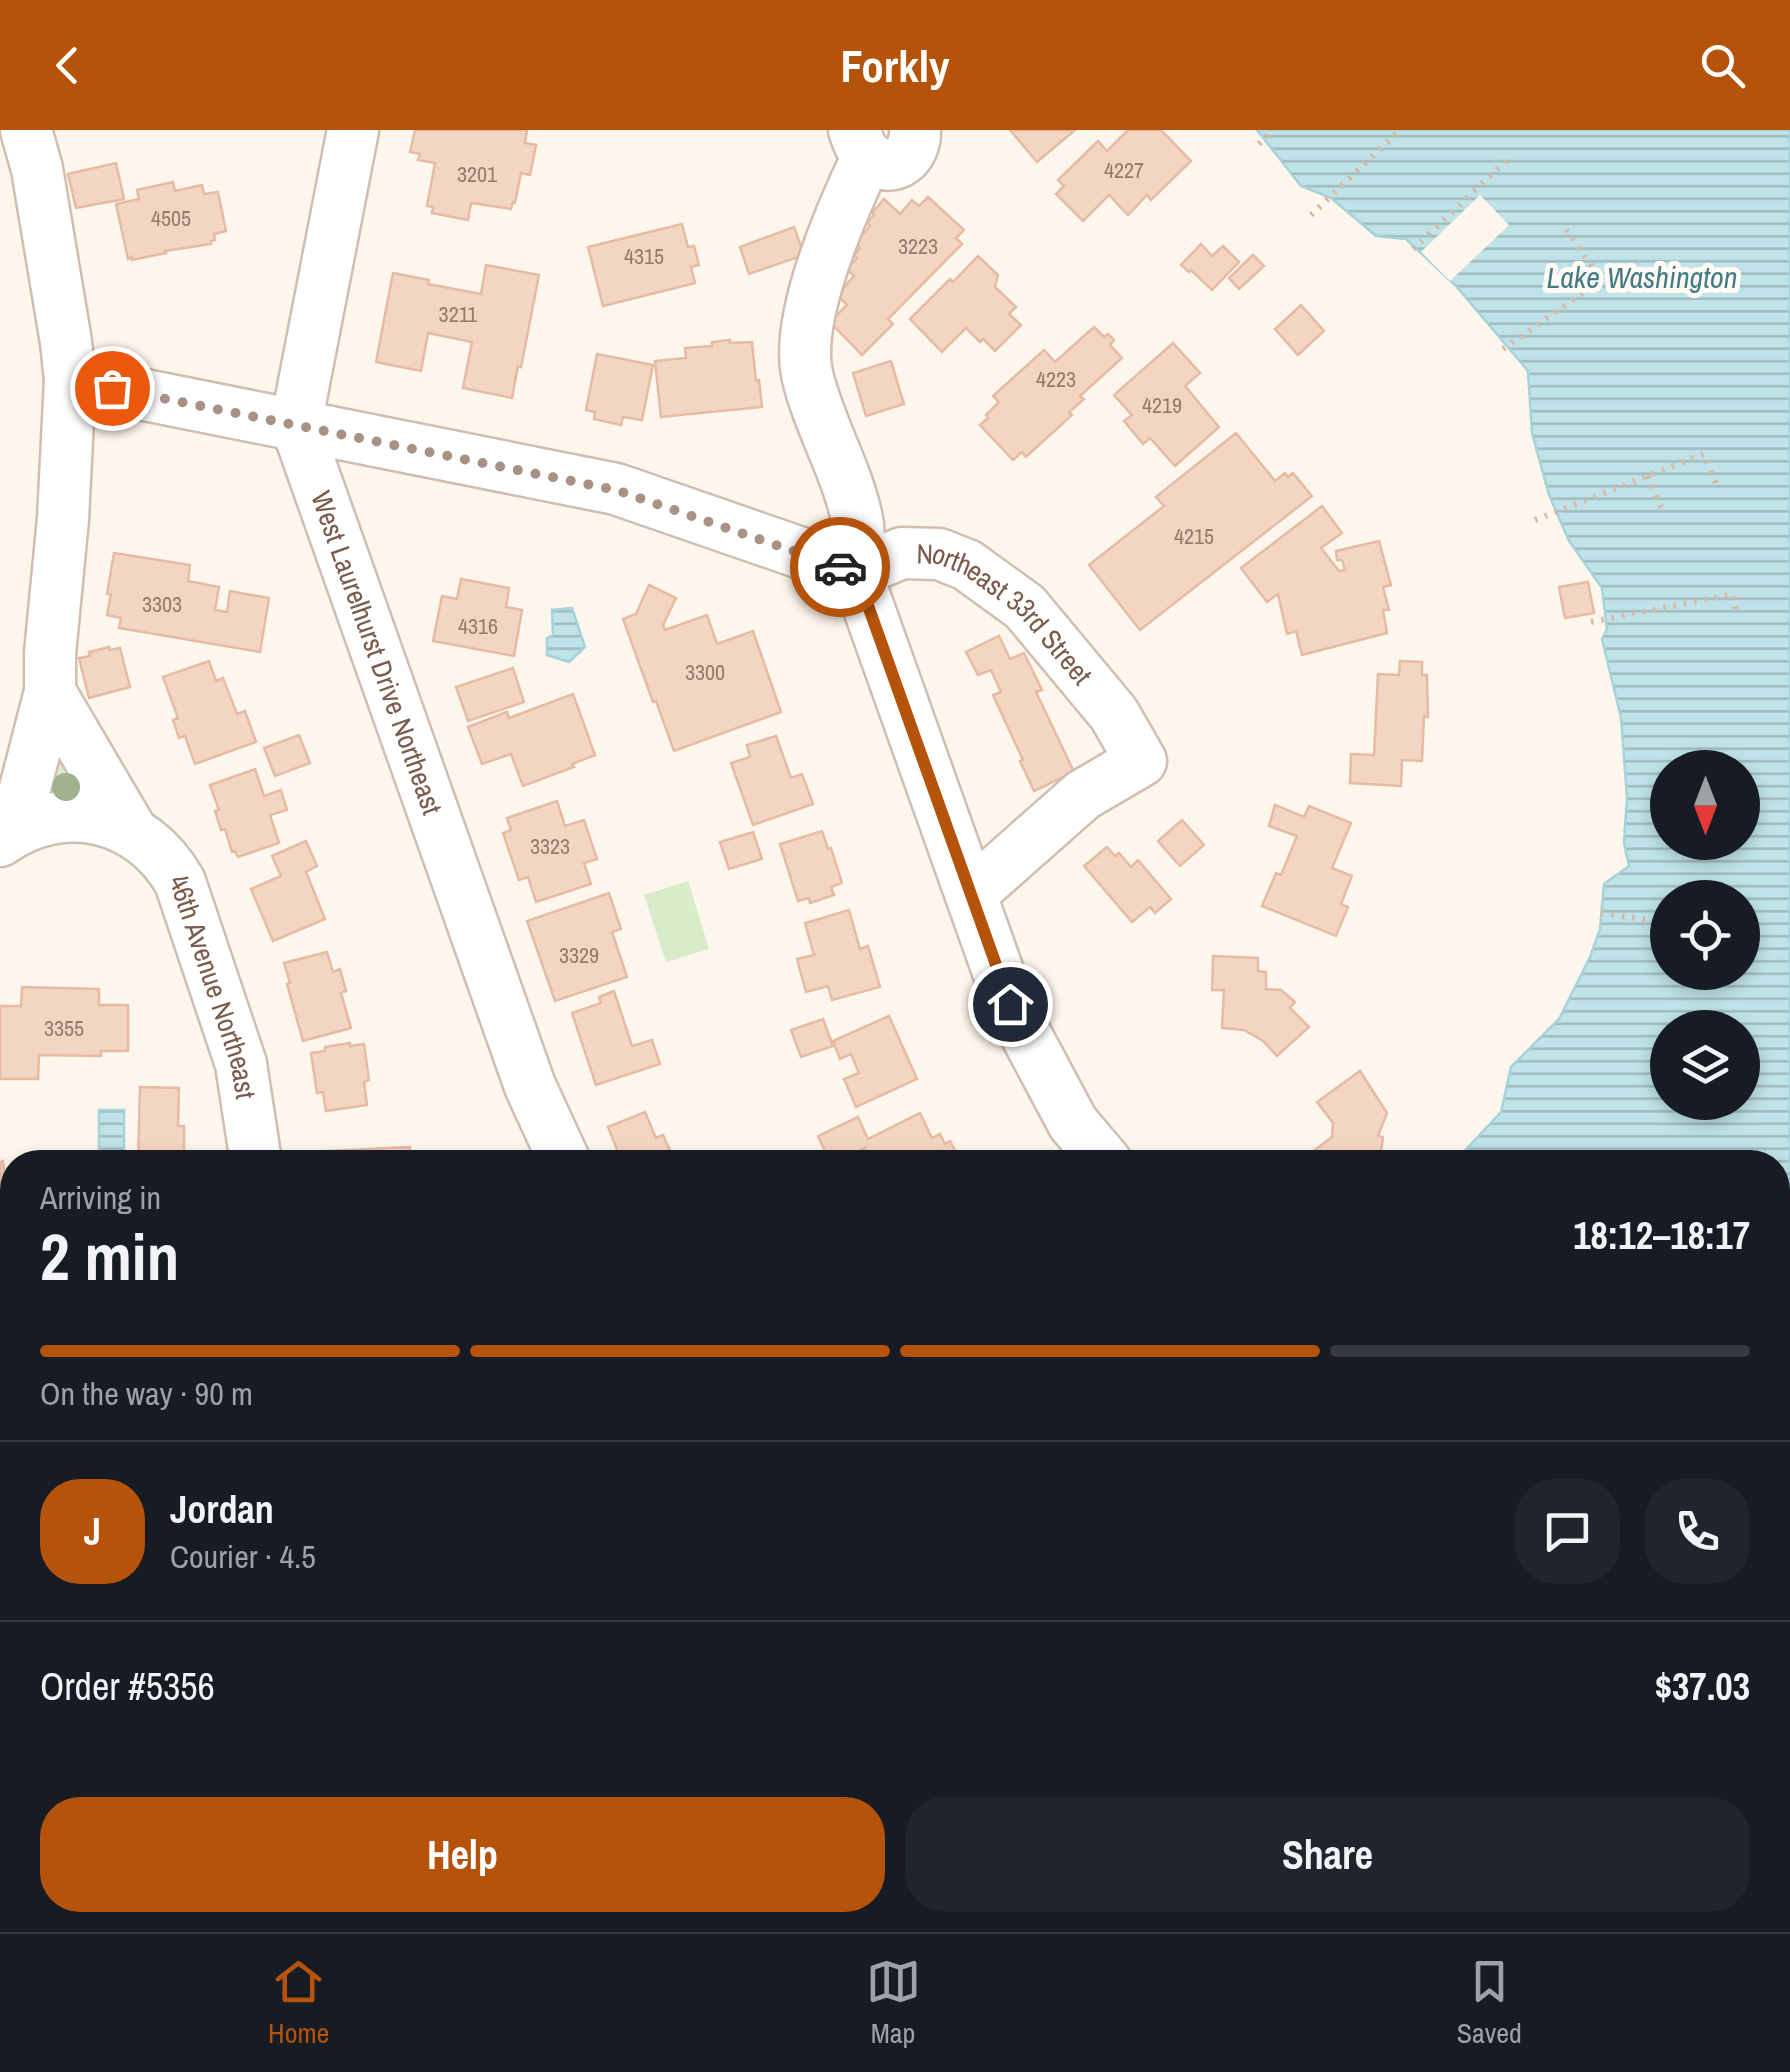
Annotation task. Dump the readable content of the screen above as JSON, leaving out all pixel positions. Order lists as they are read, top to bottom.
{
  "streets": {
    "street": ["Northeast 33rd Street", "West Laurelhurst Drive Northeast", "46th Avenue Northeast"]
  },
  "water": ["Lake Washington"],
  "house_numbers": [
    "4227",
    "3201",
    "4505",
    "3223",
    "4315",
    "3211",
    "4223",
    "4219",
    "4215",
    "3303",
    "4316",
    "3300",
    "3323",
    "3329",
    "3355"
  ],
  "north": "bottom",
  "page": {
    "header": "Forkly",
    "heading": ["2 min", "Arriving in", "18:12–18:17"],
    "panel": [
      "Jordan",
      "Courier · 4.5",
      "Order #5356",
      "$37.03"
    ],
    "bar": "On the way · 90 m",
    "round": "J",
    "buttons": ["Help", "Share"],
    "tabs": ["Home", "Map", "Saved"]
  }
}
